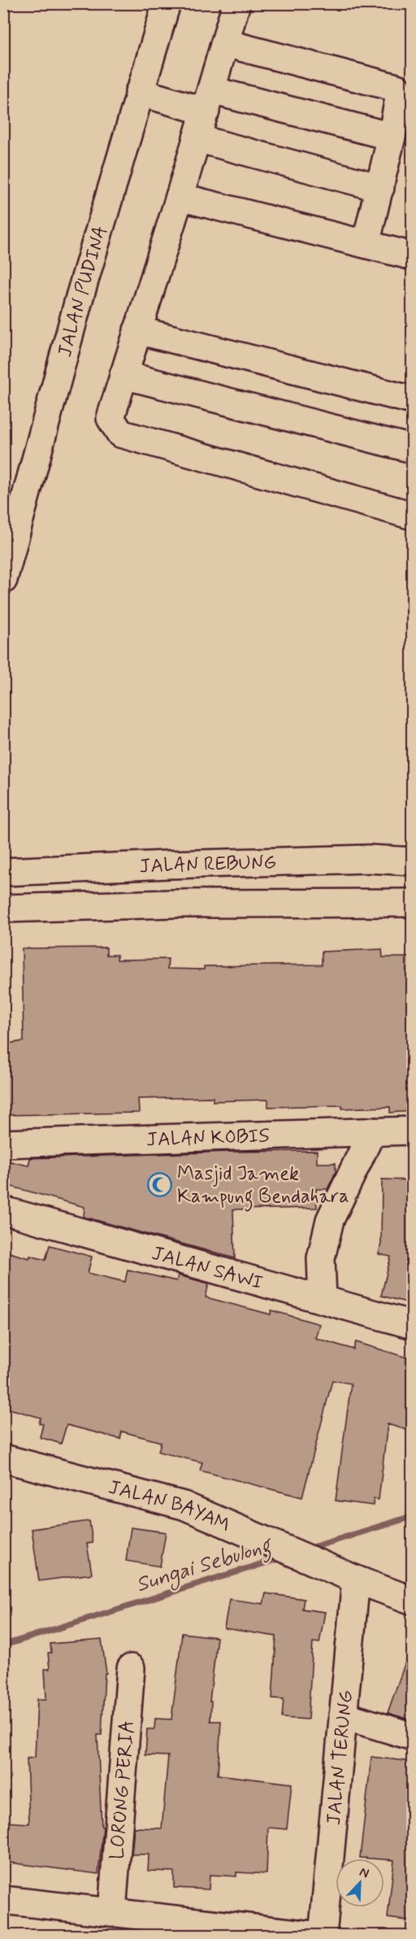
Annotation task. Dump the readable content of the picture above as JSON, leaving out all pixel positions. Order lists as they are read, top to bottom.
{
  "streets": {
    "street": [
      "JALAN PUDINA",
      "JALAN REBUNG",
      "JALAN KOBIS",
      "JALAN SAWI",
      "JALAN BAYAM",
      "JALAN TERUNG",
      "LORONG PERIA"
    ]
  },
  "crossings": [
    ["JALAN BAYAM", "JALAN TERUNG"]
  ],
  "water": ["Sungai Sebulong"],
  "places": {
    "mosque": ["Masjid Jamek Kampung Bendahara"]
  },
  "north": "top right"
}
